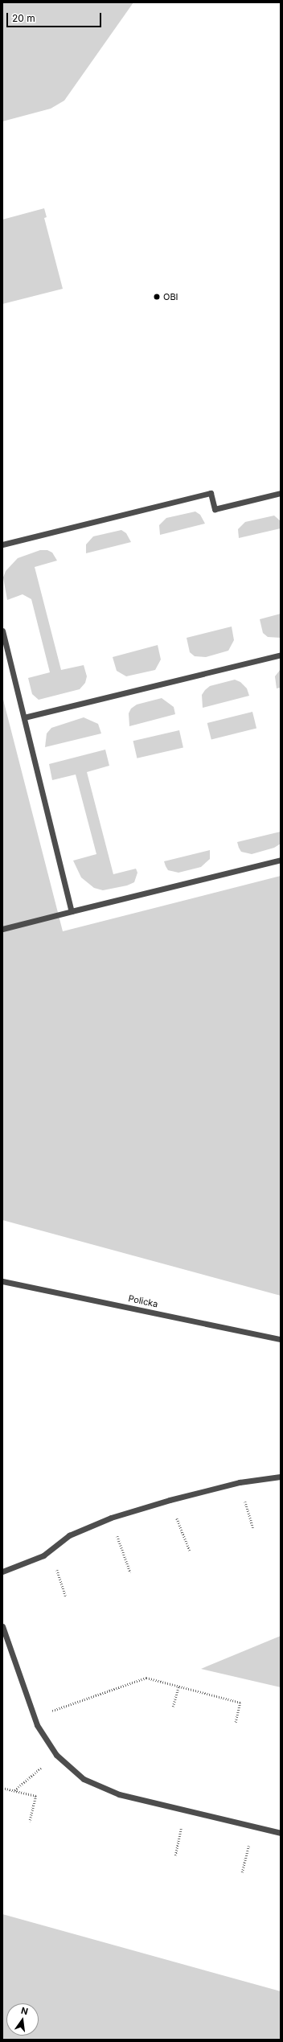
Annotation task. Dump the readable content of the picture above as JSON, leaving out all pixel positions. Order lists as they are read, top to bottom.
{
  "streets": {
    "street": ["Policka"]
  },
  "places": ["OBI"],
  "scale_bar": "20 m",
  "north": "top"
}
